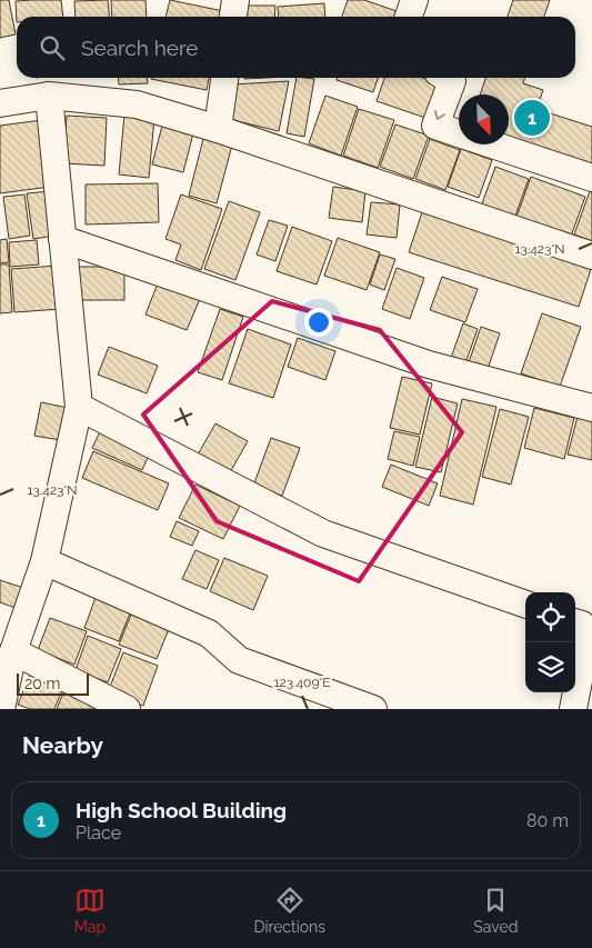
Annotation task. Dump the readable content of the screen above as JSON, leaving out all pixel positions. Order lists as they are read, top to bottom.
{
  "scale_bar": "20 m",
  "north": "bottom right",
  "page": {
    "search": "Search here",
    "pins": "1",
    "scale": "20 m",
    "heading": "Nearby",
    "list": [
      {
        "mark": "1",
        "name": "High School Building",
        "note": "Place",
        "value": "80 m"
      }
    ],
    "nav": ["Map", "Directions", "Saved"]
  },
  "coordinates": ["13.423°N", "123.409°E"]
}
